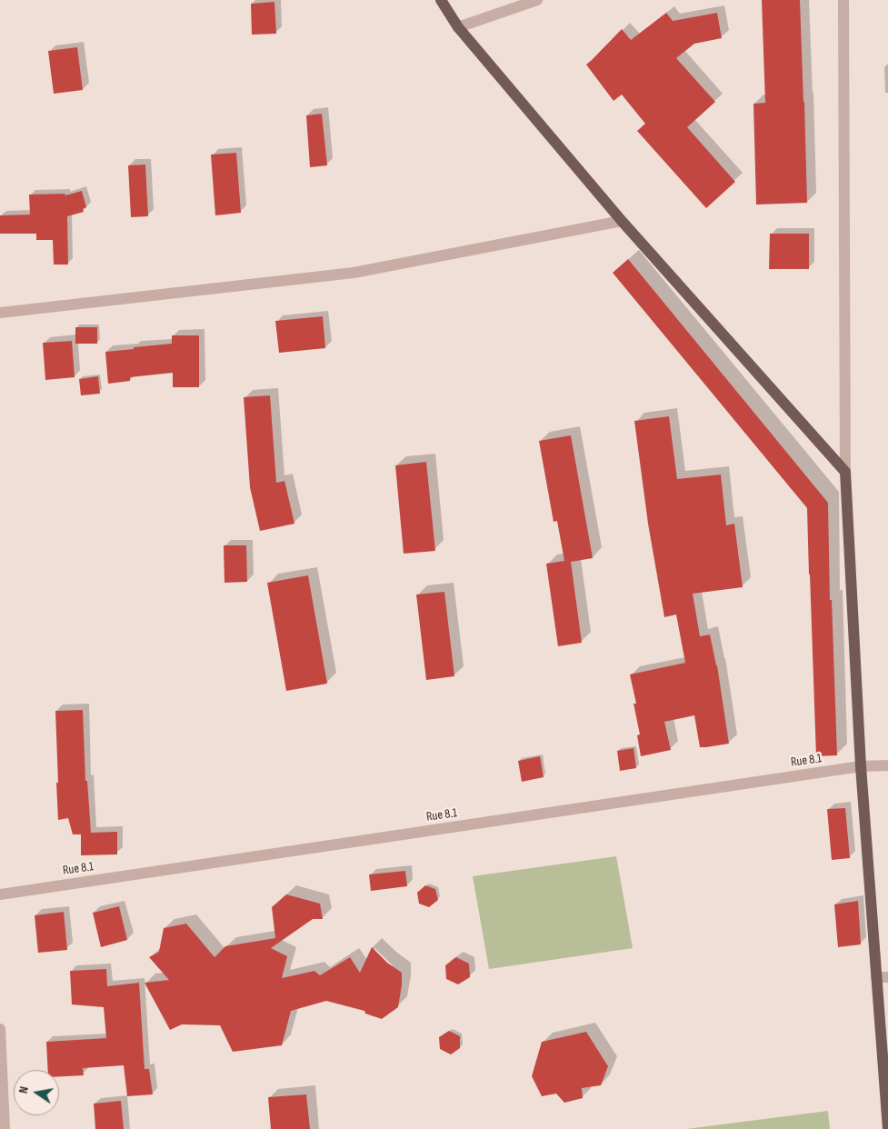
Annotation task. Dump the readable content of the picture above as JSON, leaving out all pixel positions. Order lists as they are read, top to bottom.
{
  "streets": {
    "street": ["Rue 8.1"]
  },
  "north": "left"
}
